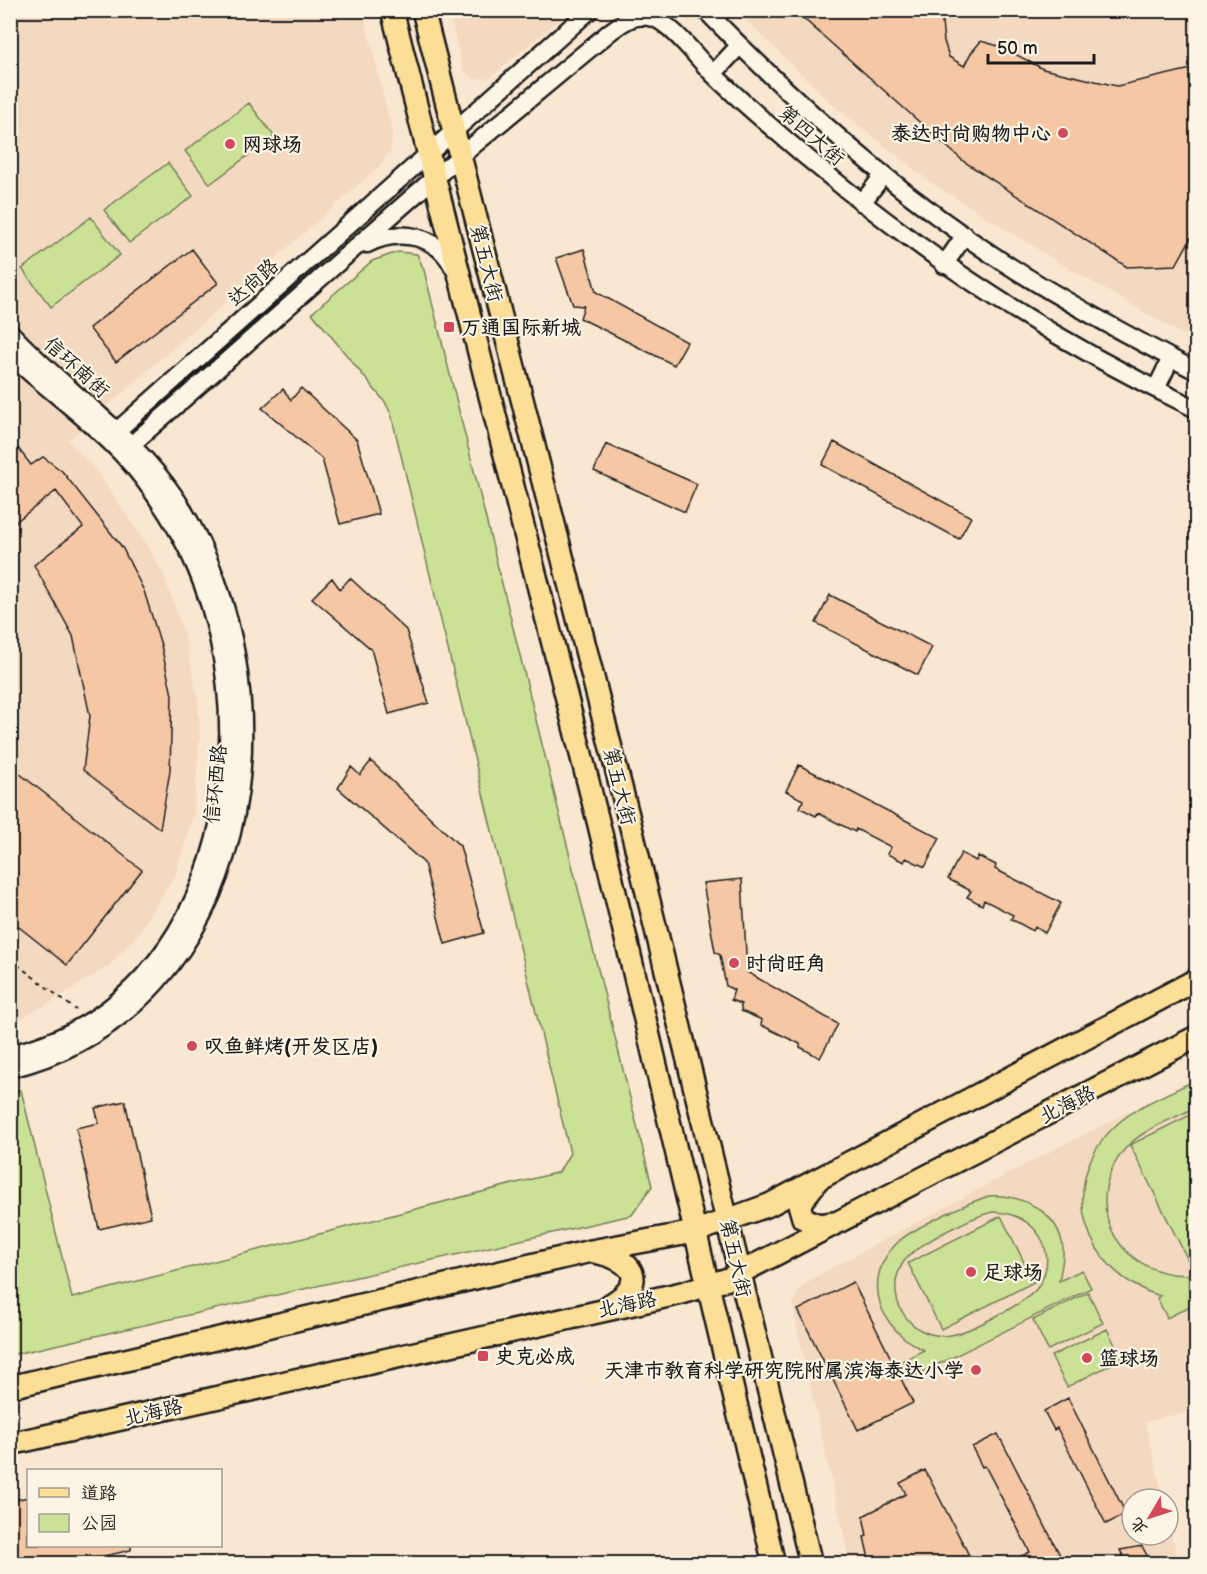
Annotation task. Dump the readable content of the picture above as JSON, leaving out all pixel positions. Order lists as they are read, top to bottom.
{
  "streets": {
    "main road": ["第五大街", "北海路"],
    "street": [
      "第四大街",
      "达尚路",
      "信环南街",
      "信环西路"
    ]
  },
  "crossings": [
    ["第四大街", "第五大街"],
    ["第五大街", "达尚路"],
    ["第五大街", "北海路"],
    ["达尚路", "信环南街"],
    ["达尚路", "信环西路"],
    ["信环南街", "信环西路"]
  ],
  "places": {
    "other": [
      "泰达时尚购物中心",
      "网球场",
      "时尚旺角",
      "叹鱼鲜烤(开发区店)",
      "足球场",
      "篮球场",
      "天津市教育科学研究院附属滨海泰达小学"
    ],
    "transit": ["万通国际新城", "史克必成"]
  },
  "legend": ["道路", "公园"],
  "scale_bar": "50 m",
  "north": "bottom left"
}
